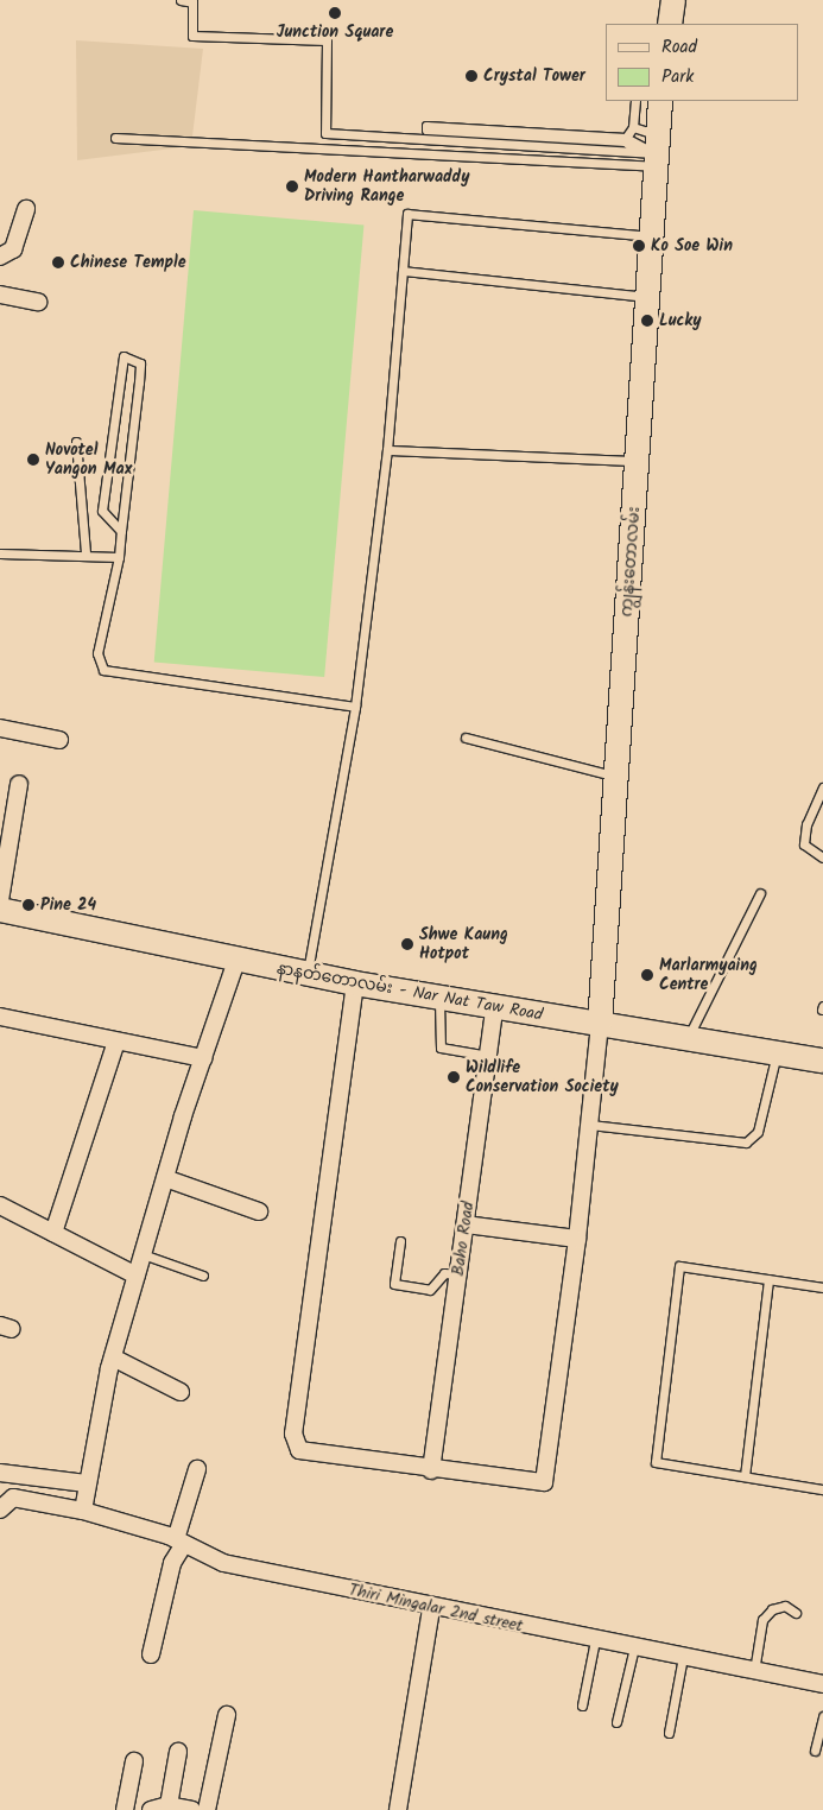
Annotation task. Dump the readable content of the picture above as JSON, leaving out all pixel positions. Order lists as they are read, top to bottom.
{
  "streets": {
    "street": [
      "ကျွန်းတောလမ်း",
      "နာနတ်တောလမ်း - Nar Nat Taw Road",
      "Baho Road",
      "Thiri Mingalar 2nd street"
    ]
  },
  "crossings": [
    ["ကျွန်းတောလမ်း", "နာနတ်တောလမ်း - Nar Nat Taw Road"],
    ["နာနတ်တောလမ်း - Nar Nat Taw Road", "Baho Road"]
  ],
  "places": [
    "Junction Square",
    "Crystal Tower",
    "Modern Hantharwaddy Driving Range",
    "Ko Soe Win",
    "Chinese Temple",
    "Lucky",
    "Novotel Yangon Max",
    "Pine 24",
    "Shwe Kaung Hotpot",
    "Marlarmyaing Centre",
    "Wildlife Conservation Society"
  ],
  "legend": ["Road", "Park"]
}
